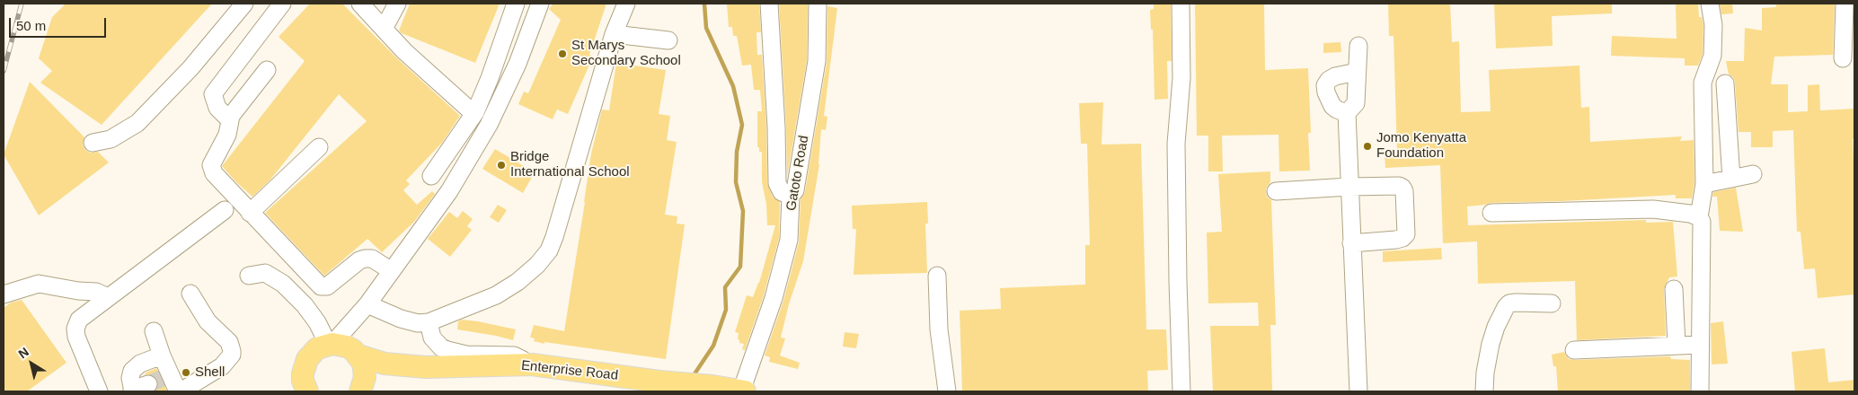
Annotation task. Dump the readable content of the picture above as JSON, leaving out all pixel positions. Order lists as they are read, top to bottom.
{
  "streets": {
    "main road": ["Enterprise Road"],
    "street": ["Gatoto Road"]
  },
  "crossings": [
    ["Gatoto Road", "Enterprise Road"]
  ],
  "places": [
    "St Marys Secondary School",
    "Jomo Kenyatta Foundation",
    "Bridge International School",
    "Shell"
  ],
  "scale_bar": "50 m",
  "north": "top left"
}
